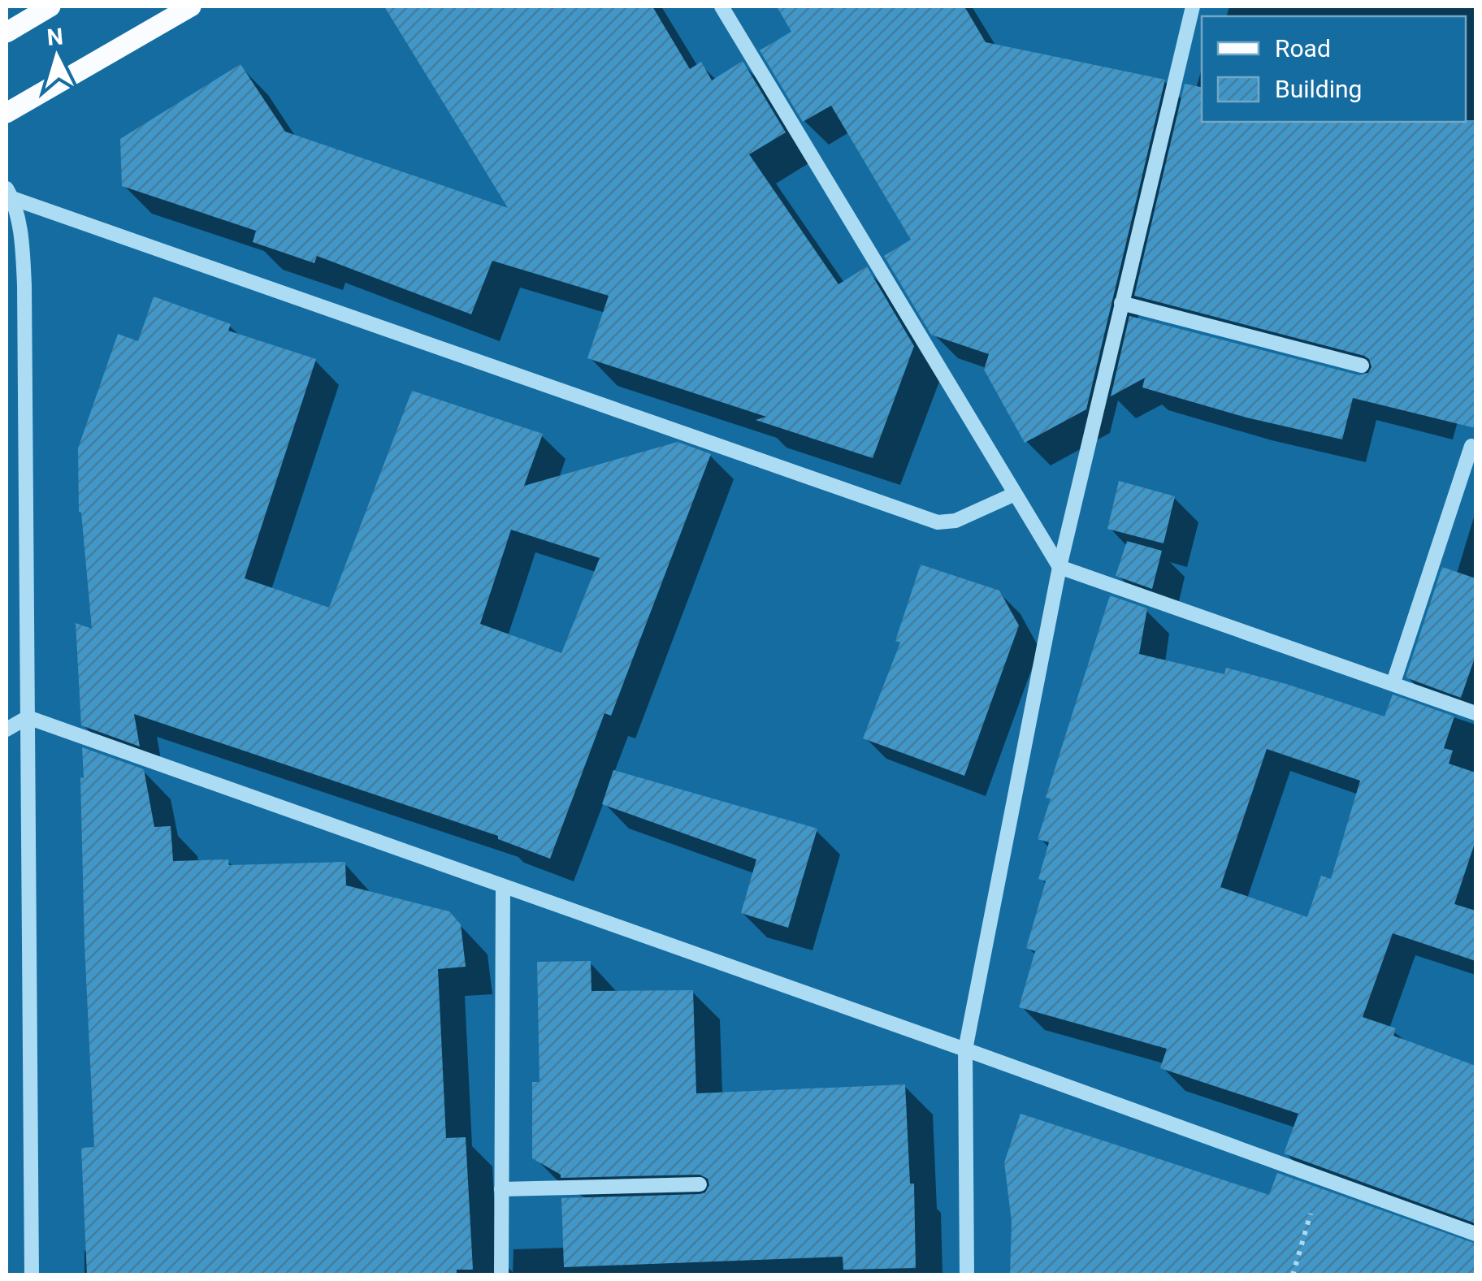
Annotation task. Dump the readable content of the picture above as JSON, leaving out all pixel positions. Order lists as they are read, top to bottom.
{
  "legend": ["Road", "Building"],
  "north": "top"
}
